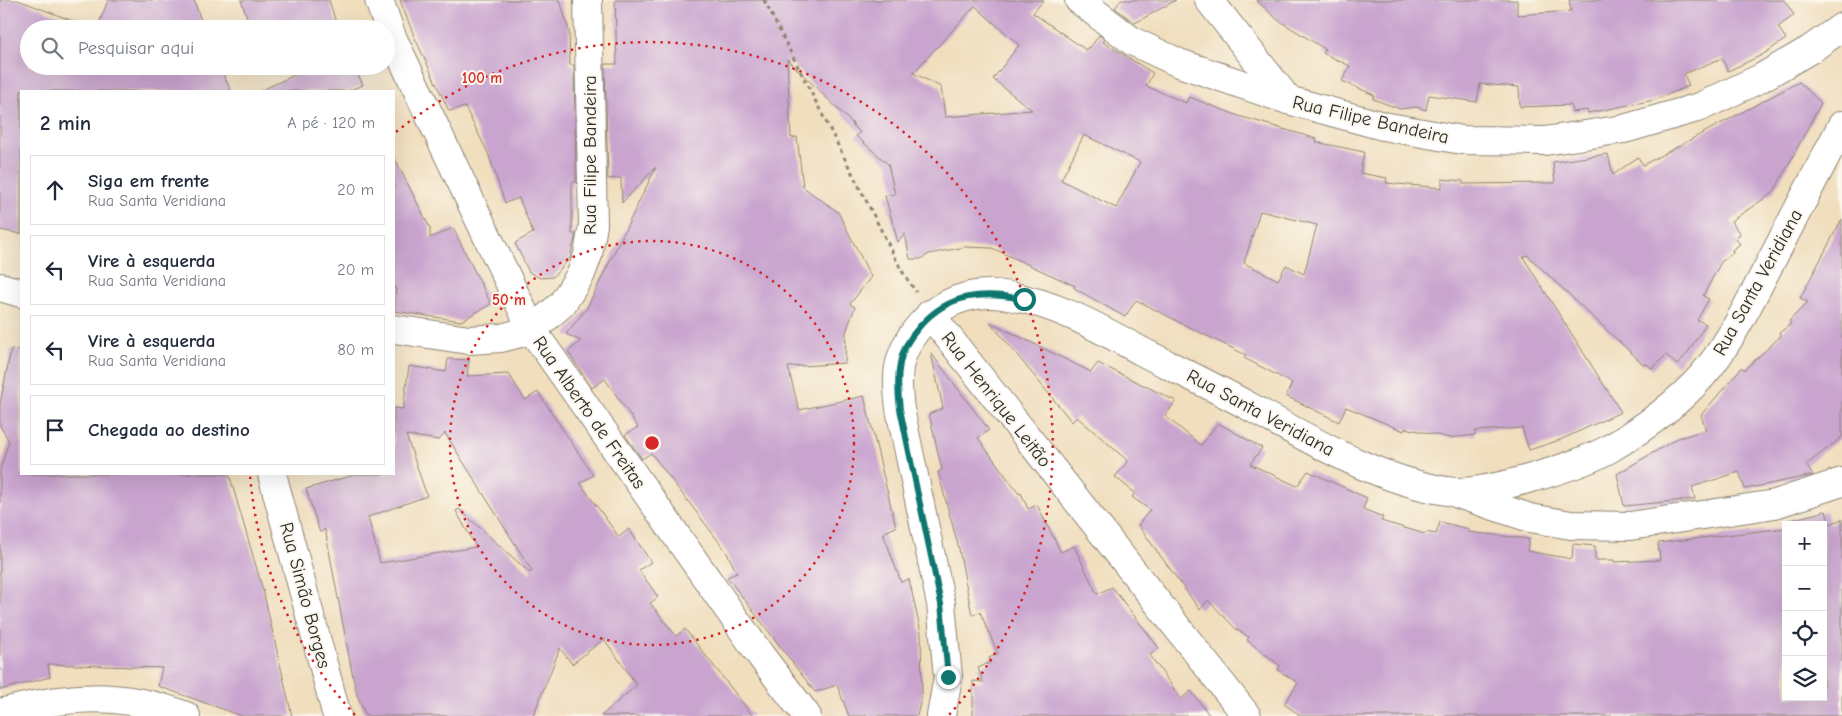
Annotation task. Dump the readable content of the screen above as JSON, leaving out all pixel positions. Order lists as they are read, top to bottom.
{
  "streets": {
    "street": [
      "Rua Filipe Bandeira",
      "Rua Santa Veridiana",
      "Rua Henrique Leitão",
      "Rua Alberto de Freitas",
      "Rua Simão Borges"
    ]
  },
  "crossings": [
    ["Rua Filipe Bandeira", "Rua Alberto de Freitas"],
    ["Rua Santa Veridiana", "Rua Henrique Leitão"]
  ],
  "page": {
    "search": "Pesquisar aqui",
    "heading": ["2 min", "A pé · 120 m"],
    "list": [
      ["Siga em frente", "Rua Santa Veridiana", "20 m"],
      ["Vire à esquerda", "Rua Santa Veridiana", "20 m"],
      ["Vire à esquerda", "Rua Santa Veridiana", "80 m"],
      "Chegada ao destino"
    ],
    "map_buttons": ["+", "−"]
  },
  "rings": ["100 m", "50 m"]
}
